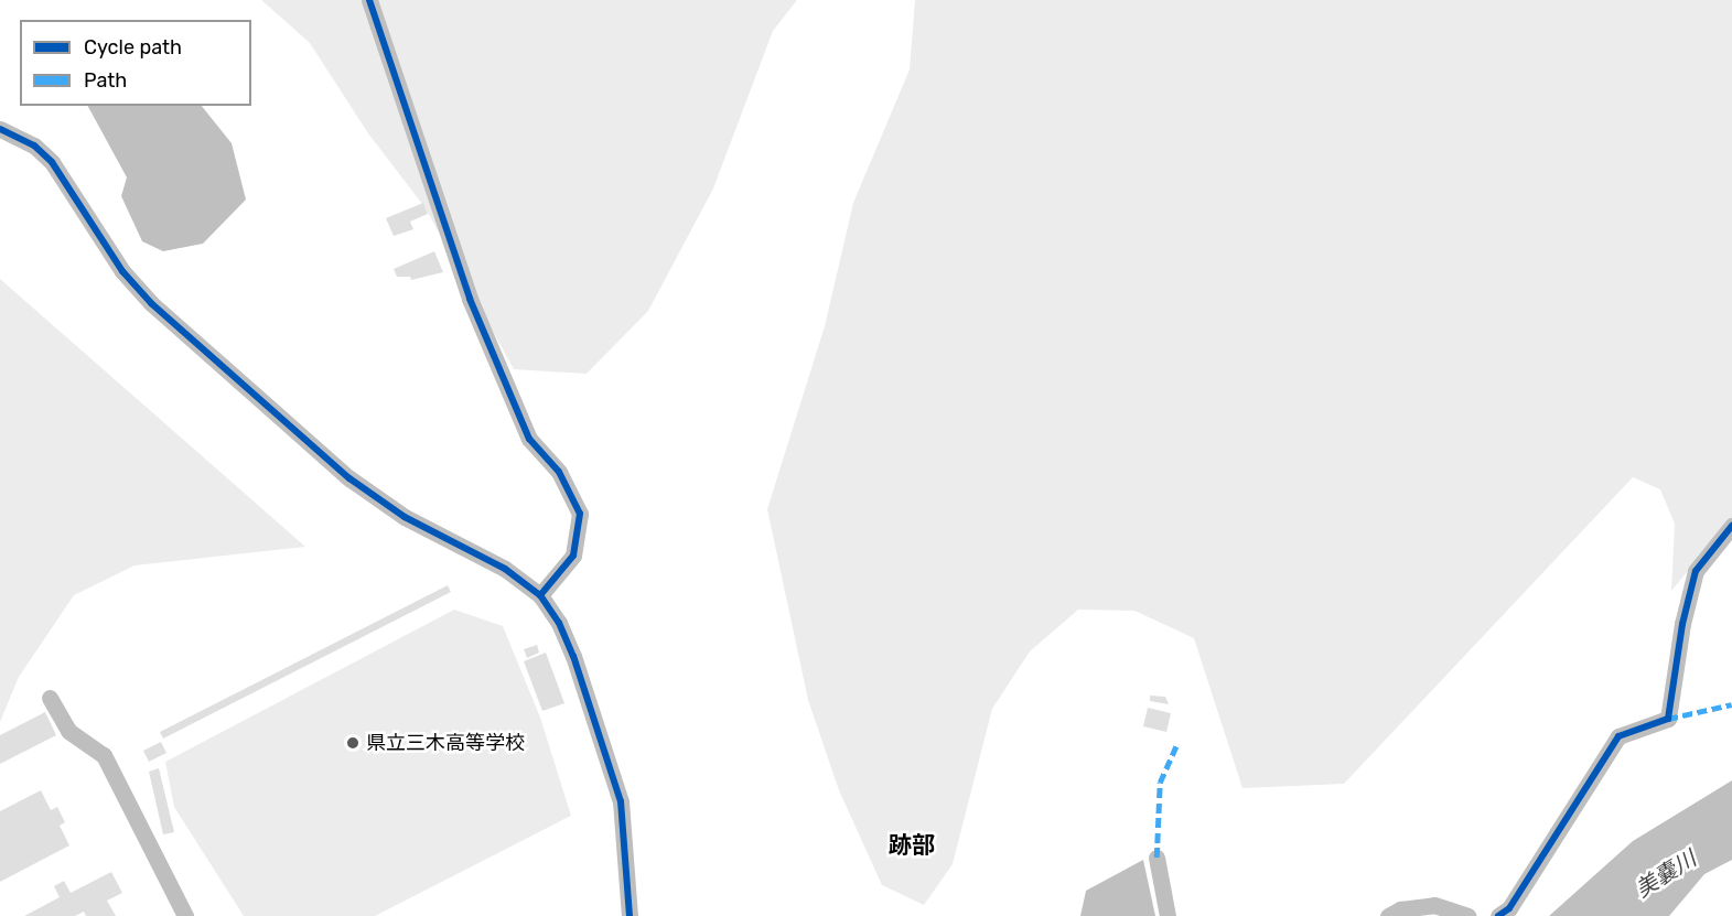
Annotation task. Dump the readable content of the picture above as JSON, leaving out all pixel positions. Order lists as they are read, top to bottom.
{
  "districts": ["跡部"],
  "water": ["美嚢川"],
  "places": ["県立三木高等学校"],
  "legend": ["Cycle path", "Path"]
}
